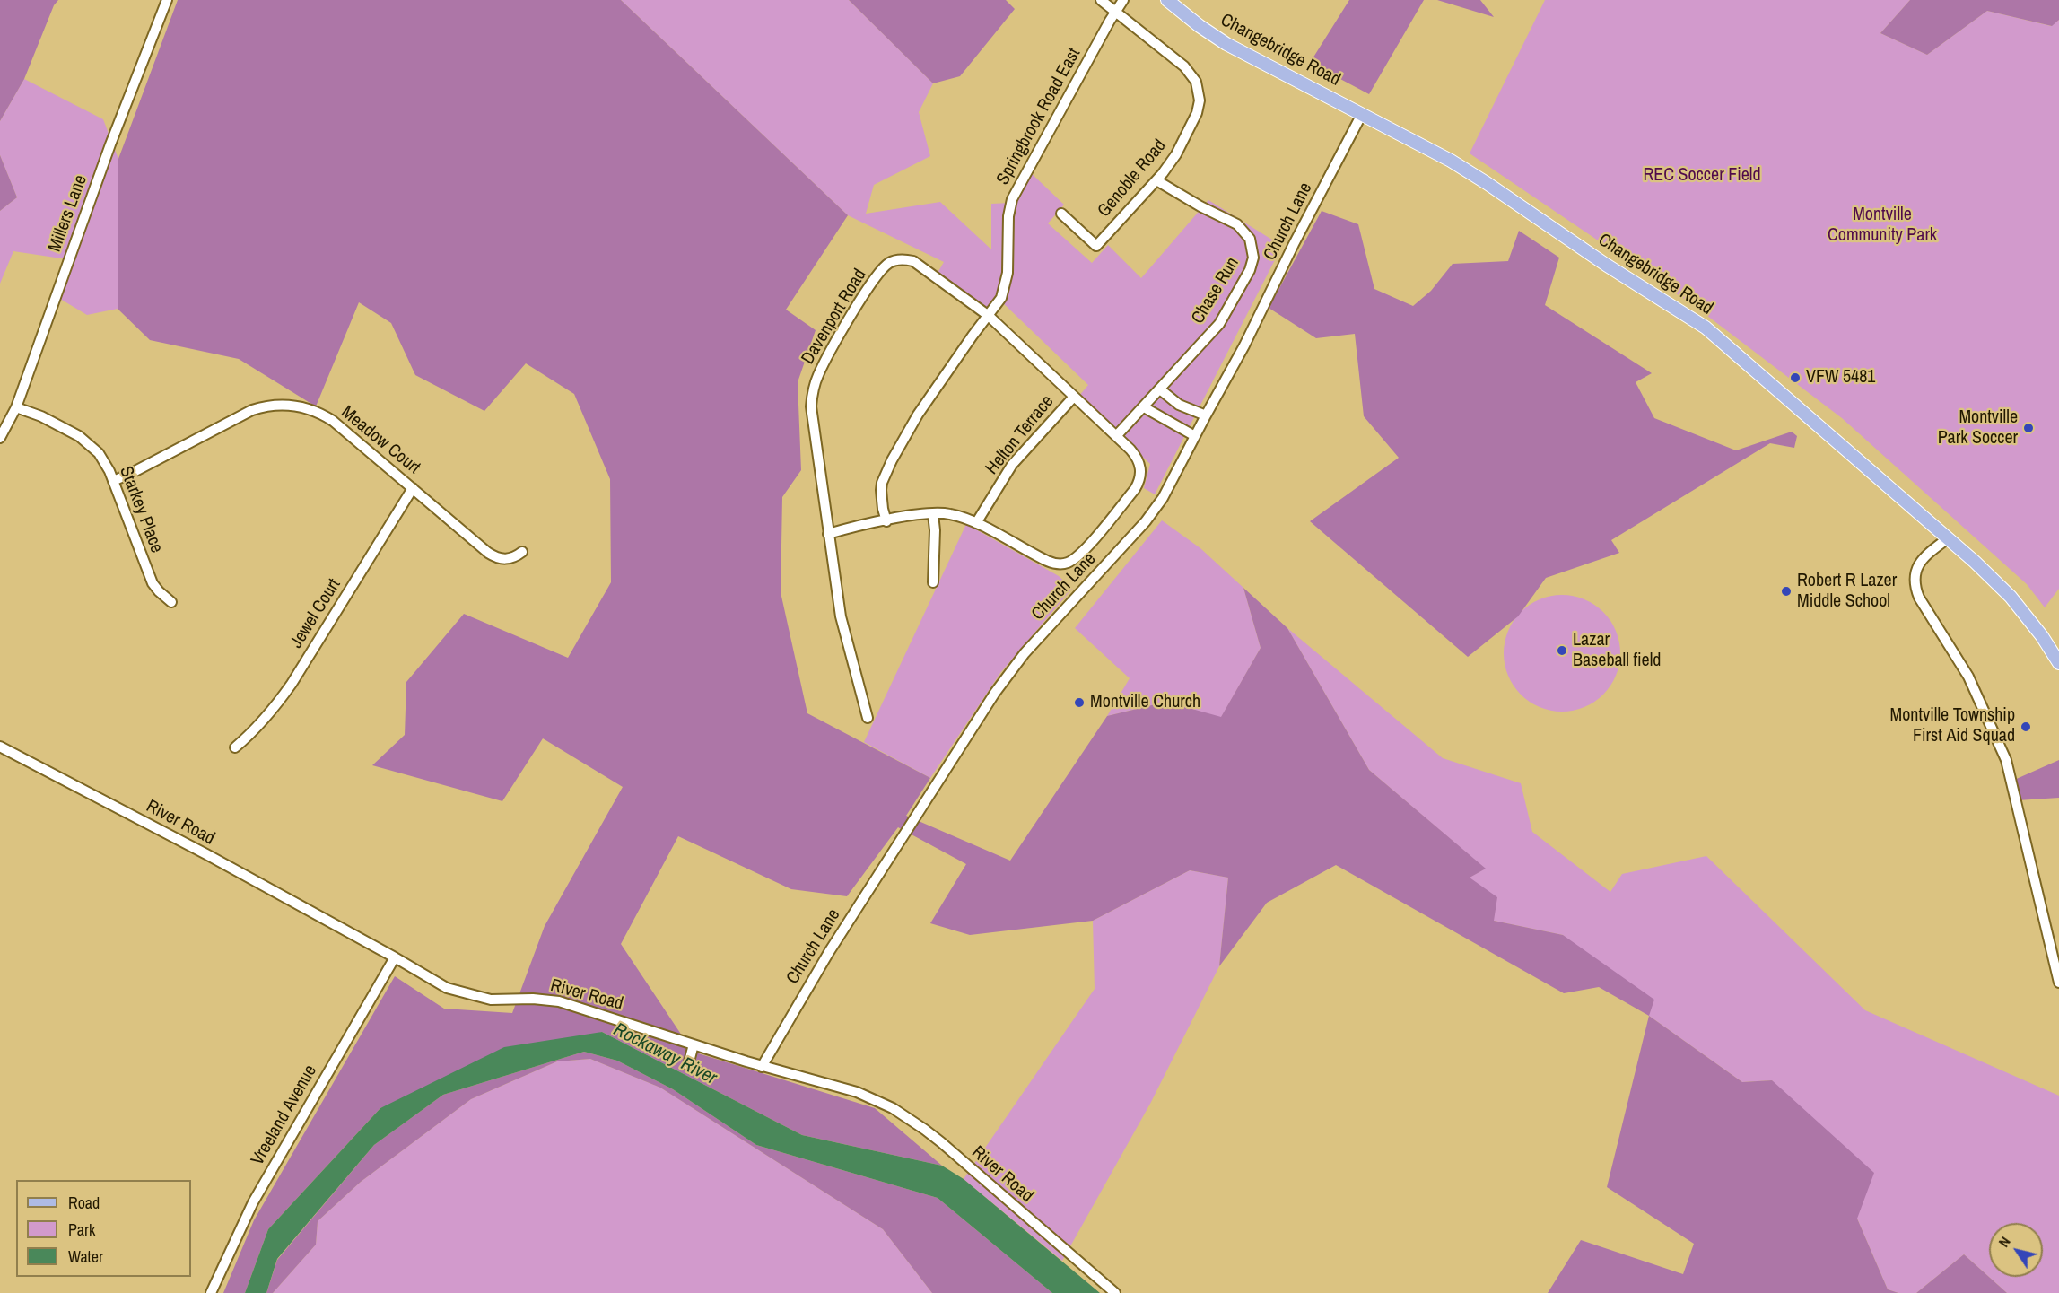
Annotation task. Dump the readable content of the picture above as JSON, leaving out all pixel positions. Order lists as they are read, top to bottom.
{
  "streets": {
    "main road": ["Changebridge Road"],
    "street": [
      "Springbrook Road East",
      "Genoble Road",
      "Millers Lane",
      "Church Lane",
      "Chase Run",
      "Davenport Road",
      "Helton Terrace",
      "Meadow Court",
      "Starkey Place",
      "Jewel Court",
      "River Road",
      "Vreeland Avenue"
    ]
  },
  "crossings": [
    ["Changebridge Road", "Church Lane"],
    ["Springbrook Road East", "Genoble Road"],
    ["Springbrook Road East", "Davenport Road"],
    ["Genoble Road", "Chase Run"],
    ["Millers Lane", "Starkey Place"],
    ["Church Lane", "River Road"],
    ["Chase Run", "Davenport Road"],
    ["Davenport Road", "Helton Terrace"],
    ["Meadow Court", "Starkey Place"],
    ["Meadow Court", "Jewel Court"],
    ["River Road", "Vreeland Avenue"]
  ],
  "water": ["Rockaway River"],
  "parks": ["REC Soccer Field", "Montville Community Park"],
  "places": [
    "VFW 5481",
    "Montville Park Soccer",
    "Robert R Lazer Middle School",
    "Lazar Baseball field",
    "Montville Church",
    "Montville Township First Aid Squad"
  ],
  "legend": ["Road", "Park", "Water"],
  "north": "top left"
}
